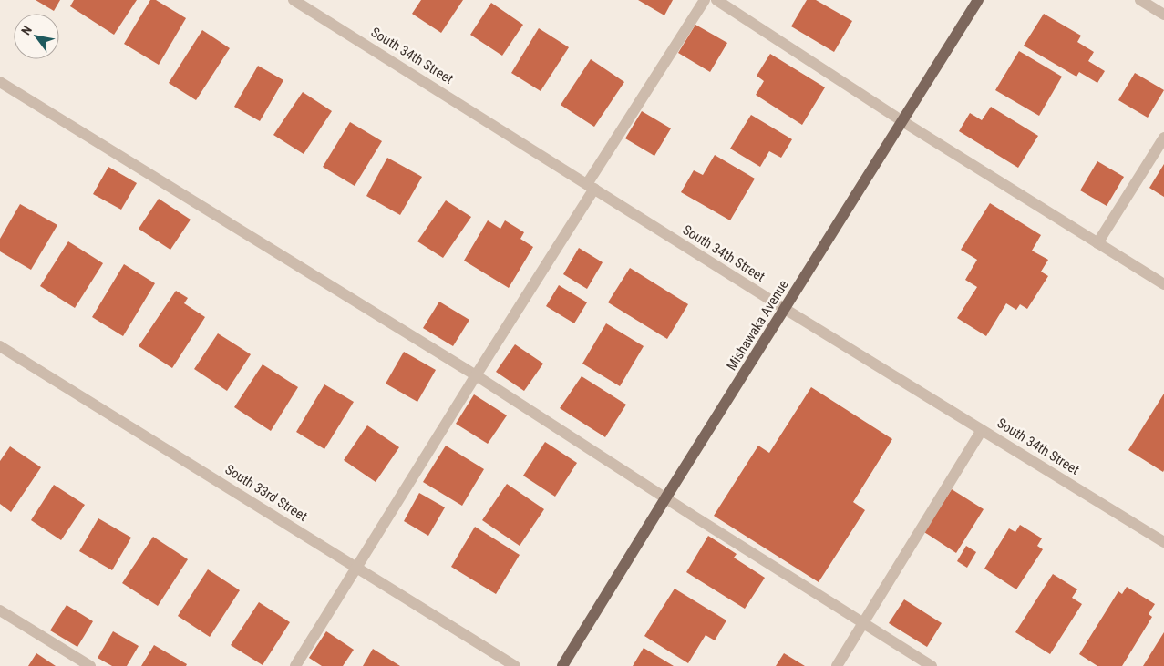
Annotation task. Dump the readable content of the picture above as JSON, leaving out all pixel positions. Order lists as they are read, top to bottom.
{
  "streets": {
    "main road": ["Mishawaka Avenue"],
    "street": ["South 34th Street", "South 33rd Street"]
  },
  "crossings": [
    ["South 34th Street", "Mishawaka Avenue"]
  ],
  "north": "top left"
}
